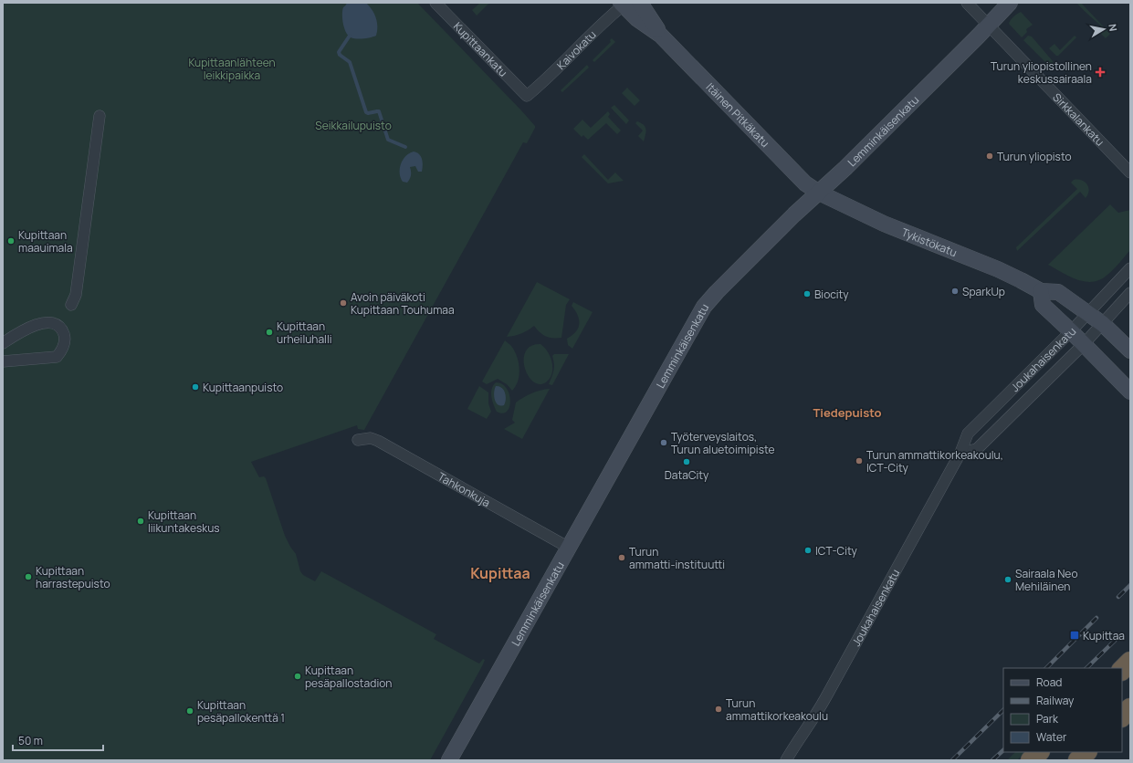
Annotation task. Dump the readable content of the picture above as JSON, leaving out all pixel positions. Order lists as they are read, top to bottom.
{
  "streets": {
    "street": [
      "Kupittaankatu",
      "Kaivokatu",
      "Itäinen Pitkäkatu",
      "Sirkkalankatu",
      "Lemminkäisenkatu",
      "Tykistökatu",
      "Joukahaisenkatu",
      "Tahkonkuja"
    ]
  },
  "crossings": [
    ["Kupittaankatu", "Kaivokatu"],
    ["Kaivokatu", "Itäinen Pitkäkatu"],
    ["Itäinen Pitkäkatu", "Lemminkäisenkatu"],
    ["Itäinen Pitkäkatu", "Tykistökatu"],
    ["Sirkkalankatu", "Lemminkäisenkatu"],
    ["Lemminkäisenkatu", "Tykistökatu"],
    ["Lemminkäisenkatu", "Tahkonkuja"],
    ["Tykistökatu", "Joukahaisenkatu"]
  ],
  "districts": ["Tiedepuisto", "Kupittaa"],
  "parks": ["Kupittaanlähteen leikkipaikka", "Seikkailupuisto"],
  "places": {
    "health": ["Turun yliopistollinen keskussairaala"],
    "other": [
      "Turun yliopisto",
      "Kupittaan maauimala",
      "SparkUp",
      "Biocity",
      "Avoin päiväkoti Kupittaan Touhumaa",
      "Kupittaan urheiluhalli",
      "Kupittaanpuisto",
      "Työterveyslaitos, Turun aluetoimipiste",
      "Turun ammattikorkeakoulu, ICT-City",
      "DataCity",
      "Kupittaan liikuntakeskus",
      "ICT-City",
      "Turun ammatti-instituutti",
      "Kupittaan harrastepuisto",
      "Sairaala Neo Mehiläinen",
      "Kupittaan pesäpallostadion",
      "Turun ammattikorkeakoulu",
      "Kupittaan pesäpallokenttä 1"
    ],
    "transit": ["Kupittaa"]
  },
  "legend": [
    "Road",
    "Railway",
    "Park",
    "Water"
  ],
  "scale_bar": "50 m",
  "north": "right"
}
